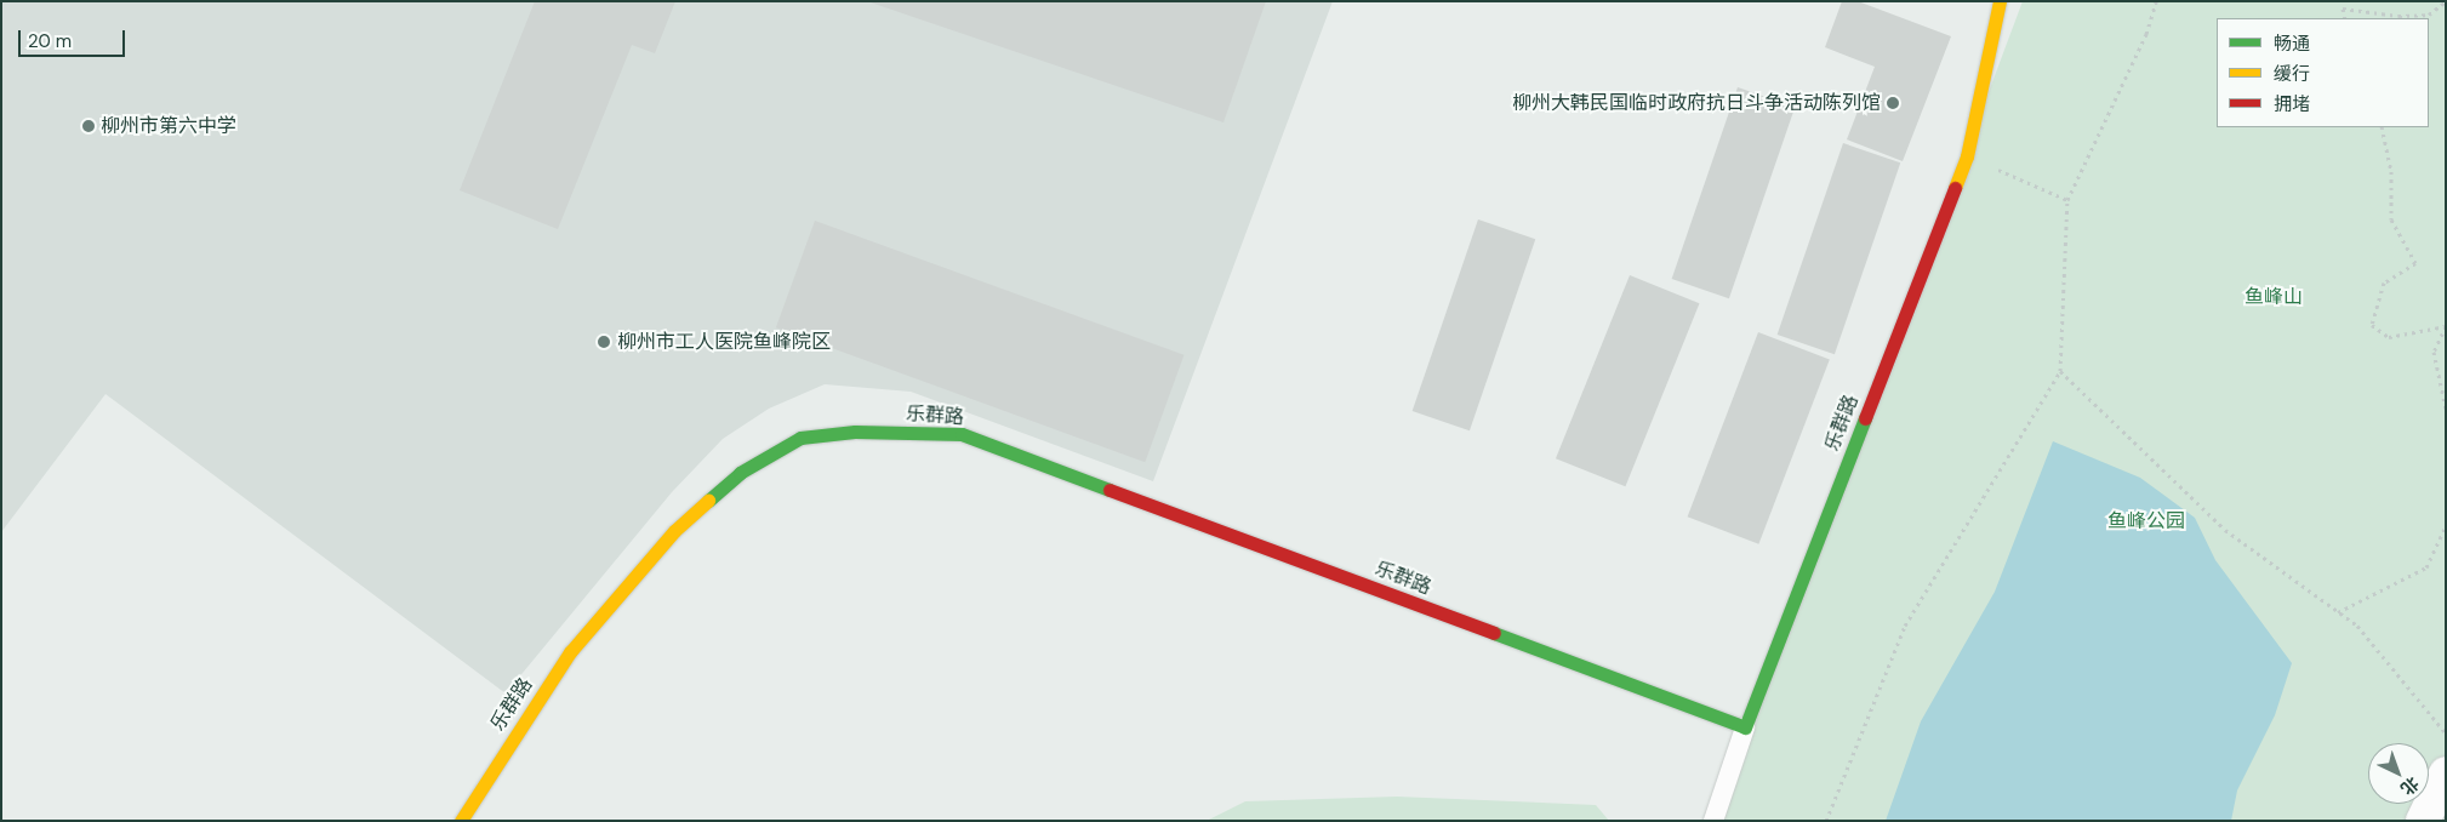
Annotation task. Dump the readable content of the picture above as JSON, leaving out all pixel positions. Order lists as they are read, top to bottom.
{
  "streets": {
    "street": ["乐群路"]
  },
  "parks": ["鱼峰山", "鱼峰公园"],
  "places": ["柳州大韩民国临时政府抗日斗争活动陈列馆", "柳州市第六中学", "柳州市工人医院鱼峰院区"],
  "legend": ["畅通", "缓行", "拥堵"],
  "scale_bar": "20 m",
  "north": "bottom right"
}
